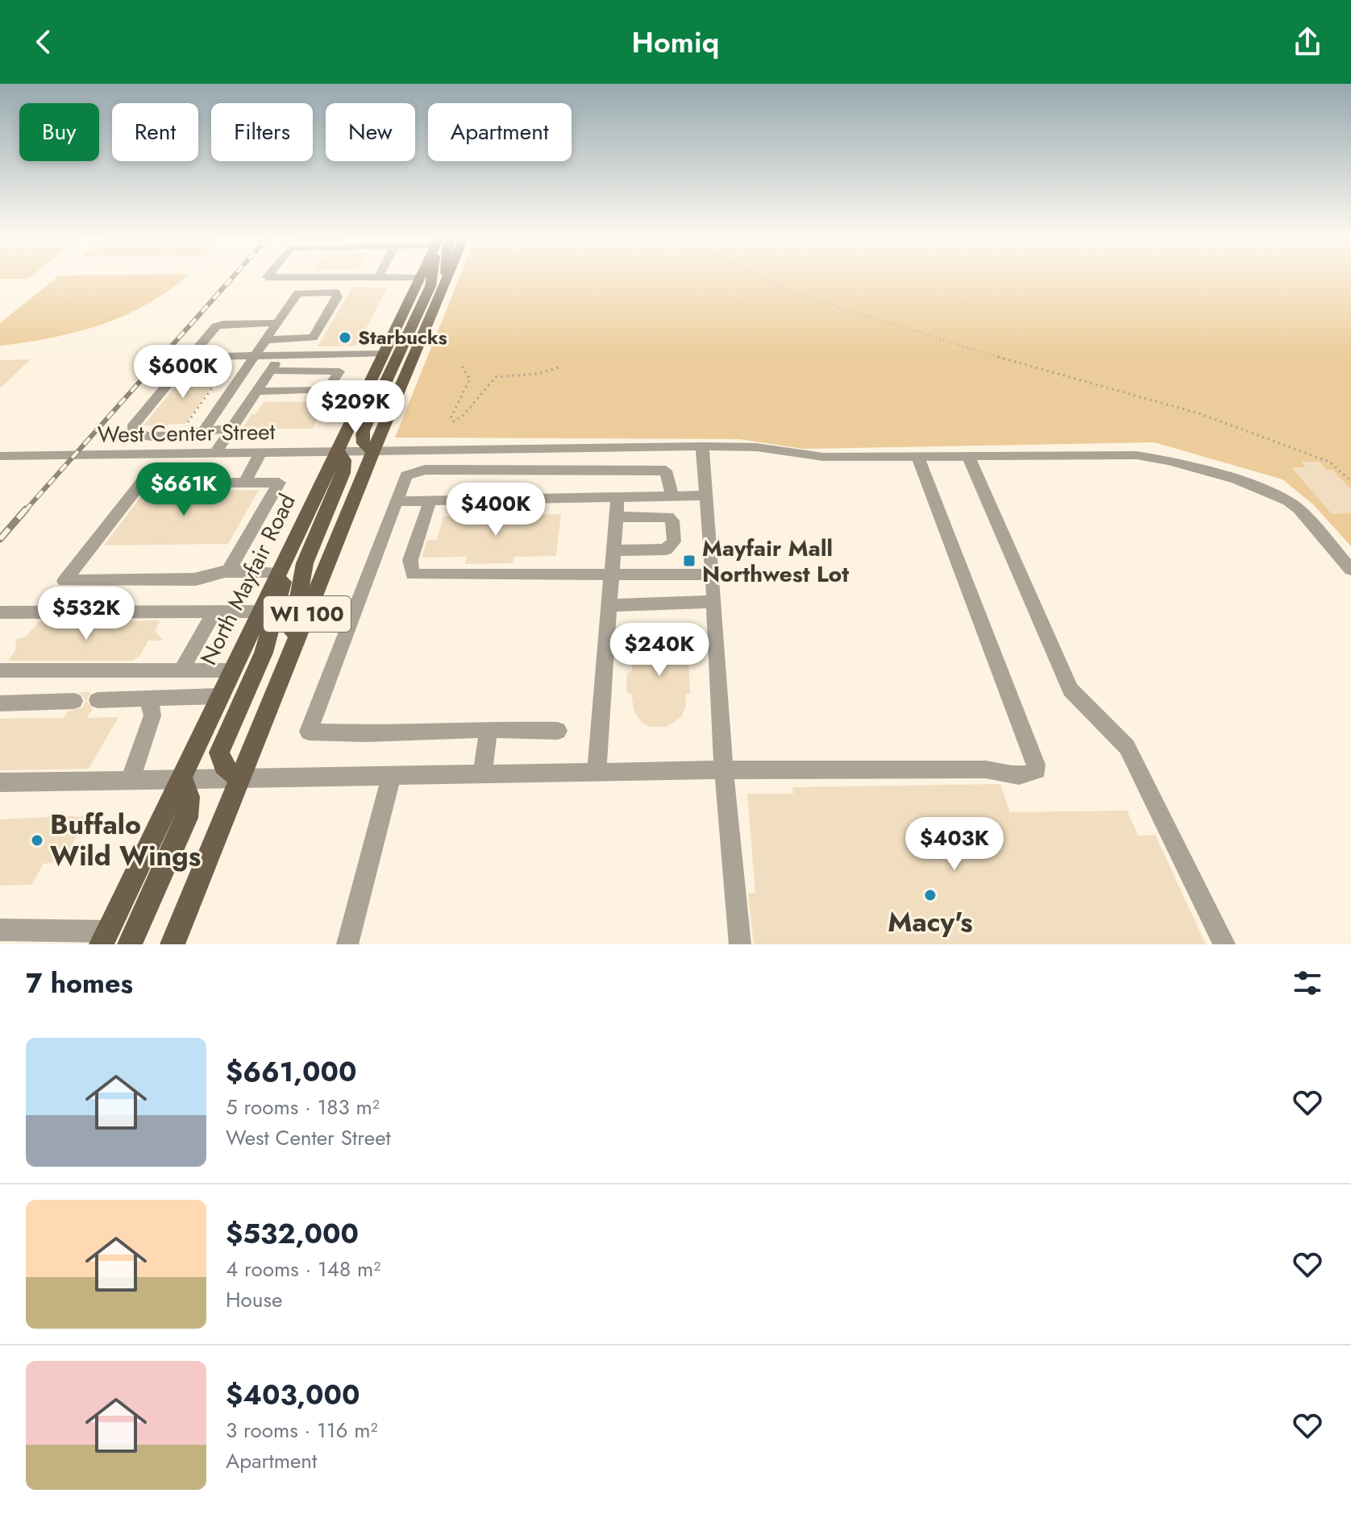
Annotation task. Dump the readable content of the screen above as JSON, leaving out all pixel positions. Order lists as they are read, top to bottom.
{
  "streets": {
    "main road": ["North Mayfair Road", "WI 100"],
    "street": ["West Center Street"]
  },
  "crossings": [
    ["West Center Street", "North Mayfair Road"],
    ["West Center Street", "WI 100"]
  ],
  "places": {
    "other": ["Starbucks", "Buffalo Wild Wings", "Macy's"],
    "transit": ["Mayfair Mall Northwest Lot"]
  },
  "page": {
    "header": "Homiq",
    "chip": [
      "Buy",
      "Rent",
      "Filters",
      "New",
      "Apartment"
    ],
    "price": [
      "$600K",
      "$209K",
      "$661K",
      "$400K",
      "$532K",
      "$240K",
      "$403K"
    ],
    "heading": "7 homes",
    "list": [
      {
        "name": "$661,000",
        "note": "5 rooms · 183 m² · West Center Street"
      },
      {
        "name": "$532,000",
        "note": "4 rooms · 148 m² · House"
      },
      {
        "name": "$403,000",
        "note": "3 rooms · 116 m² · Apartment"
      }
    ]
  }
}
